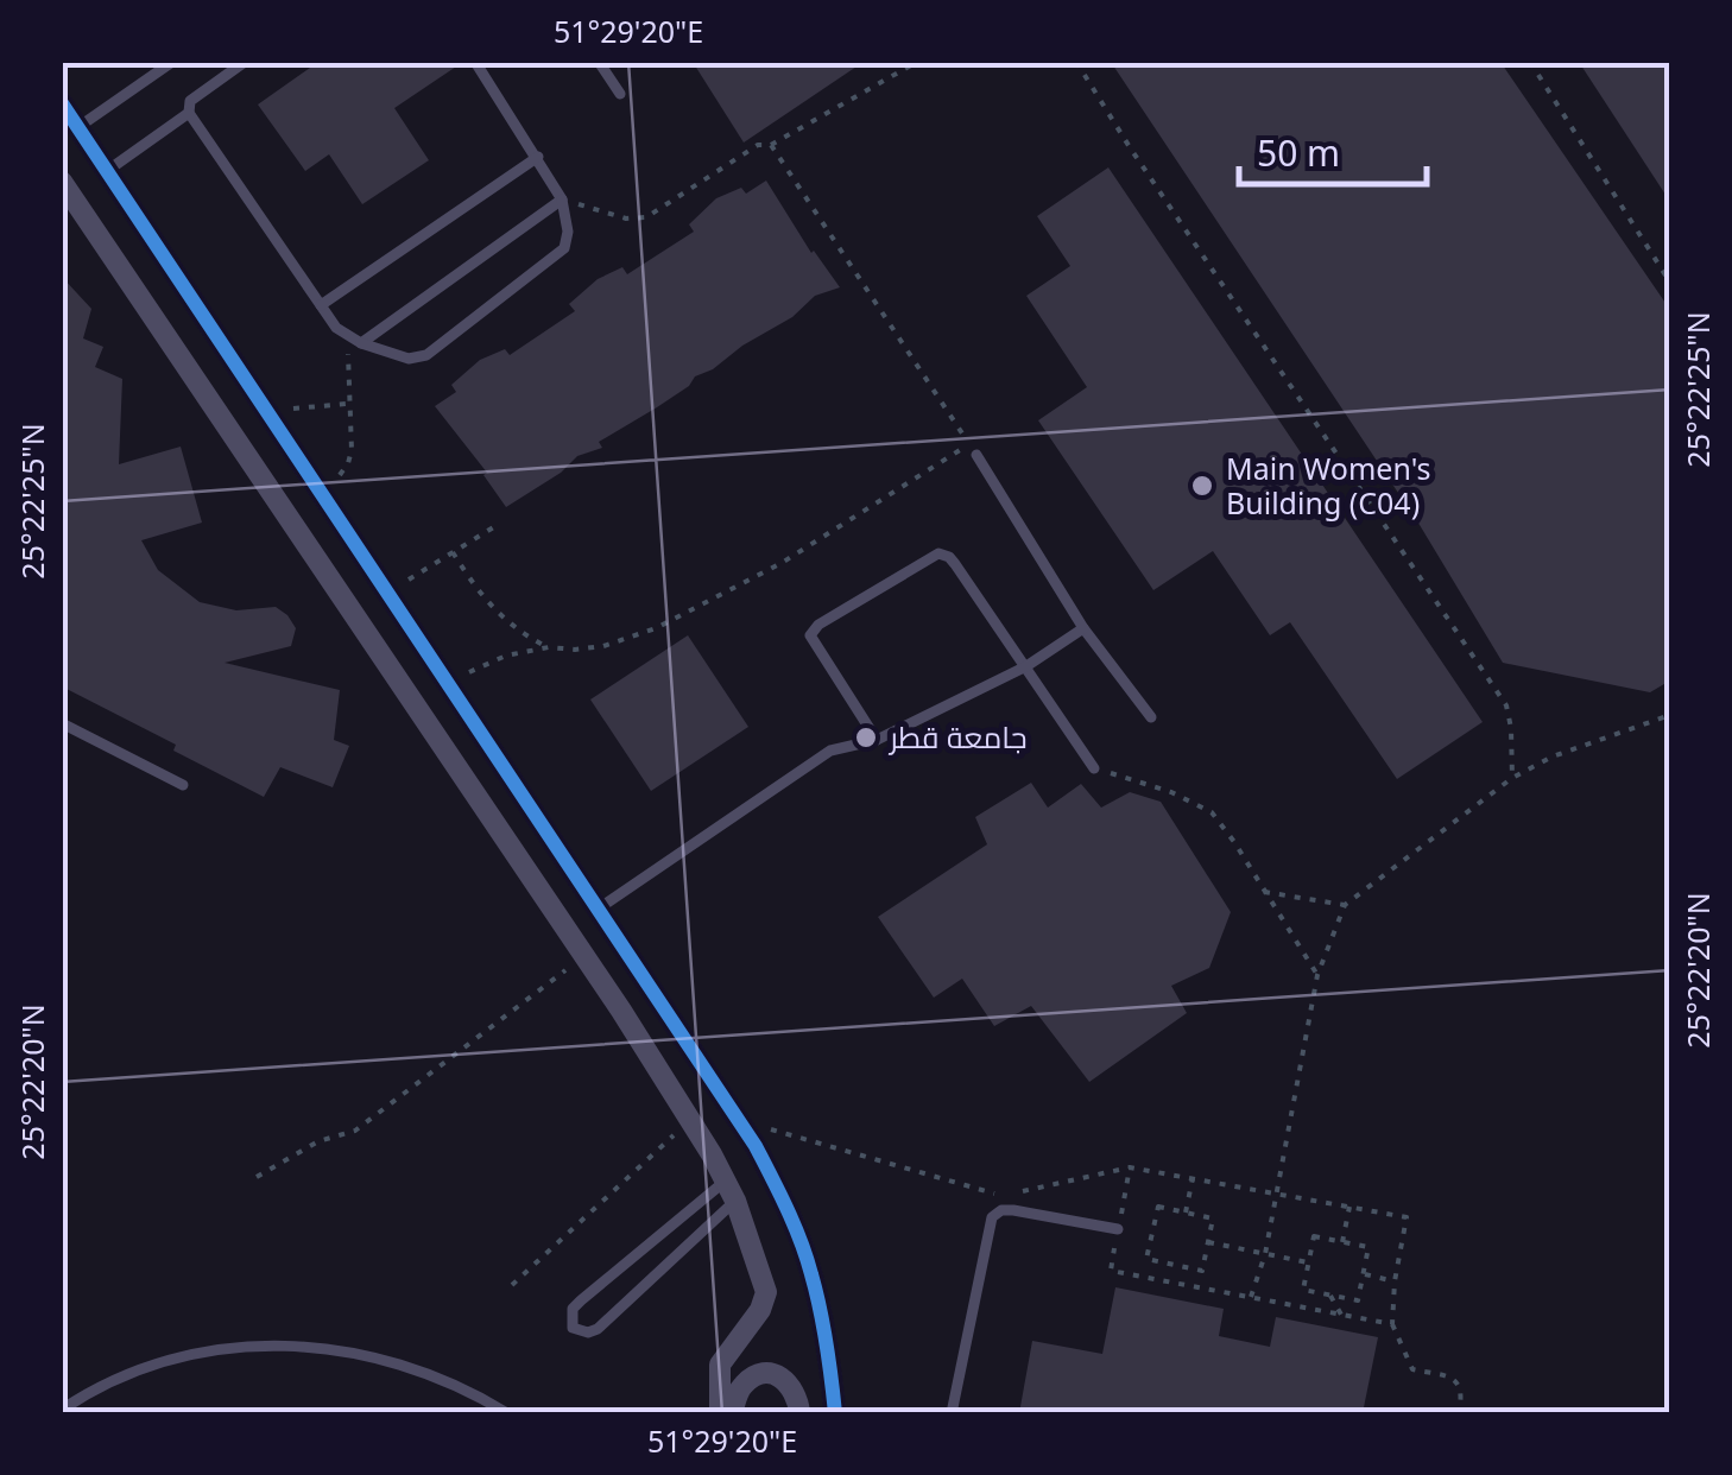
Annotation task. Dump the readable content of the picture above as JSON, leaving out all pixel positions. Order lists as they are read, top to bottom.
{
  "places": ["Main Women's Building (C04)", "جامعة قطر"],
  "scale_bar": "50 m",
  "coordinates": ["51°29'20\"E", "25°22'25\"N", "25°22'20\"N"]
}
